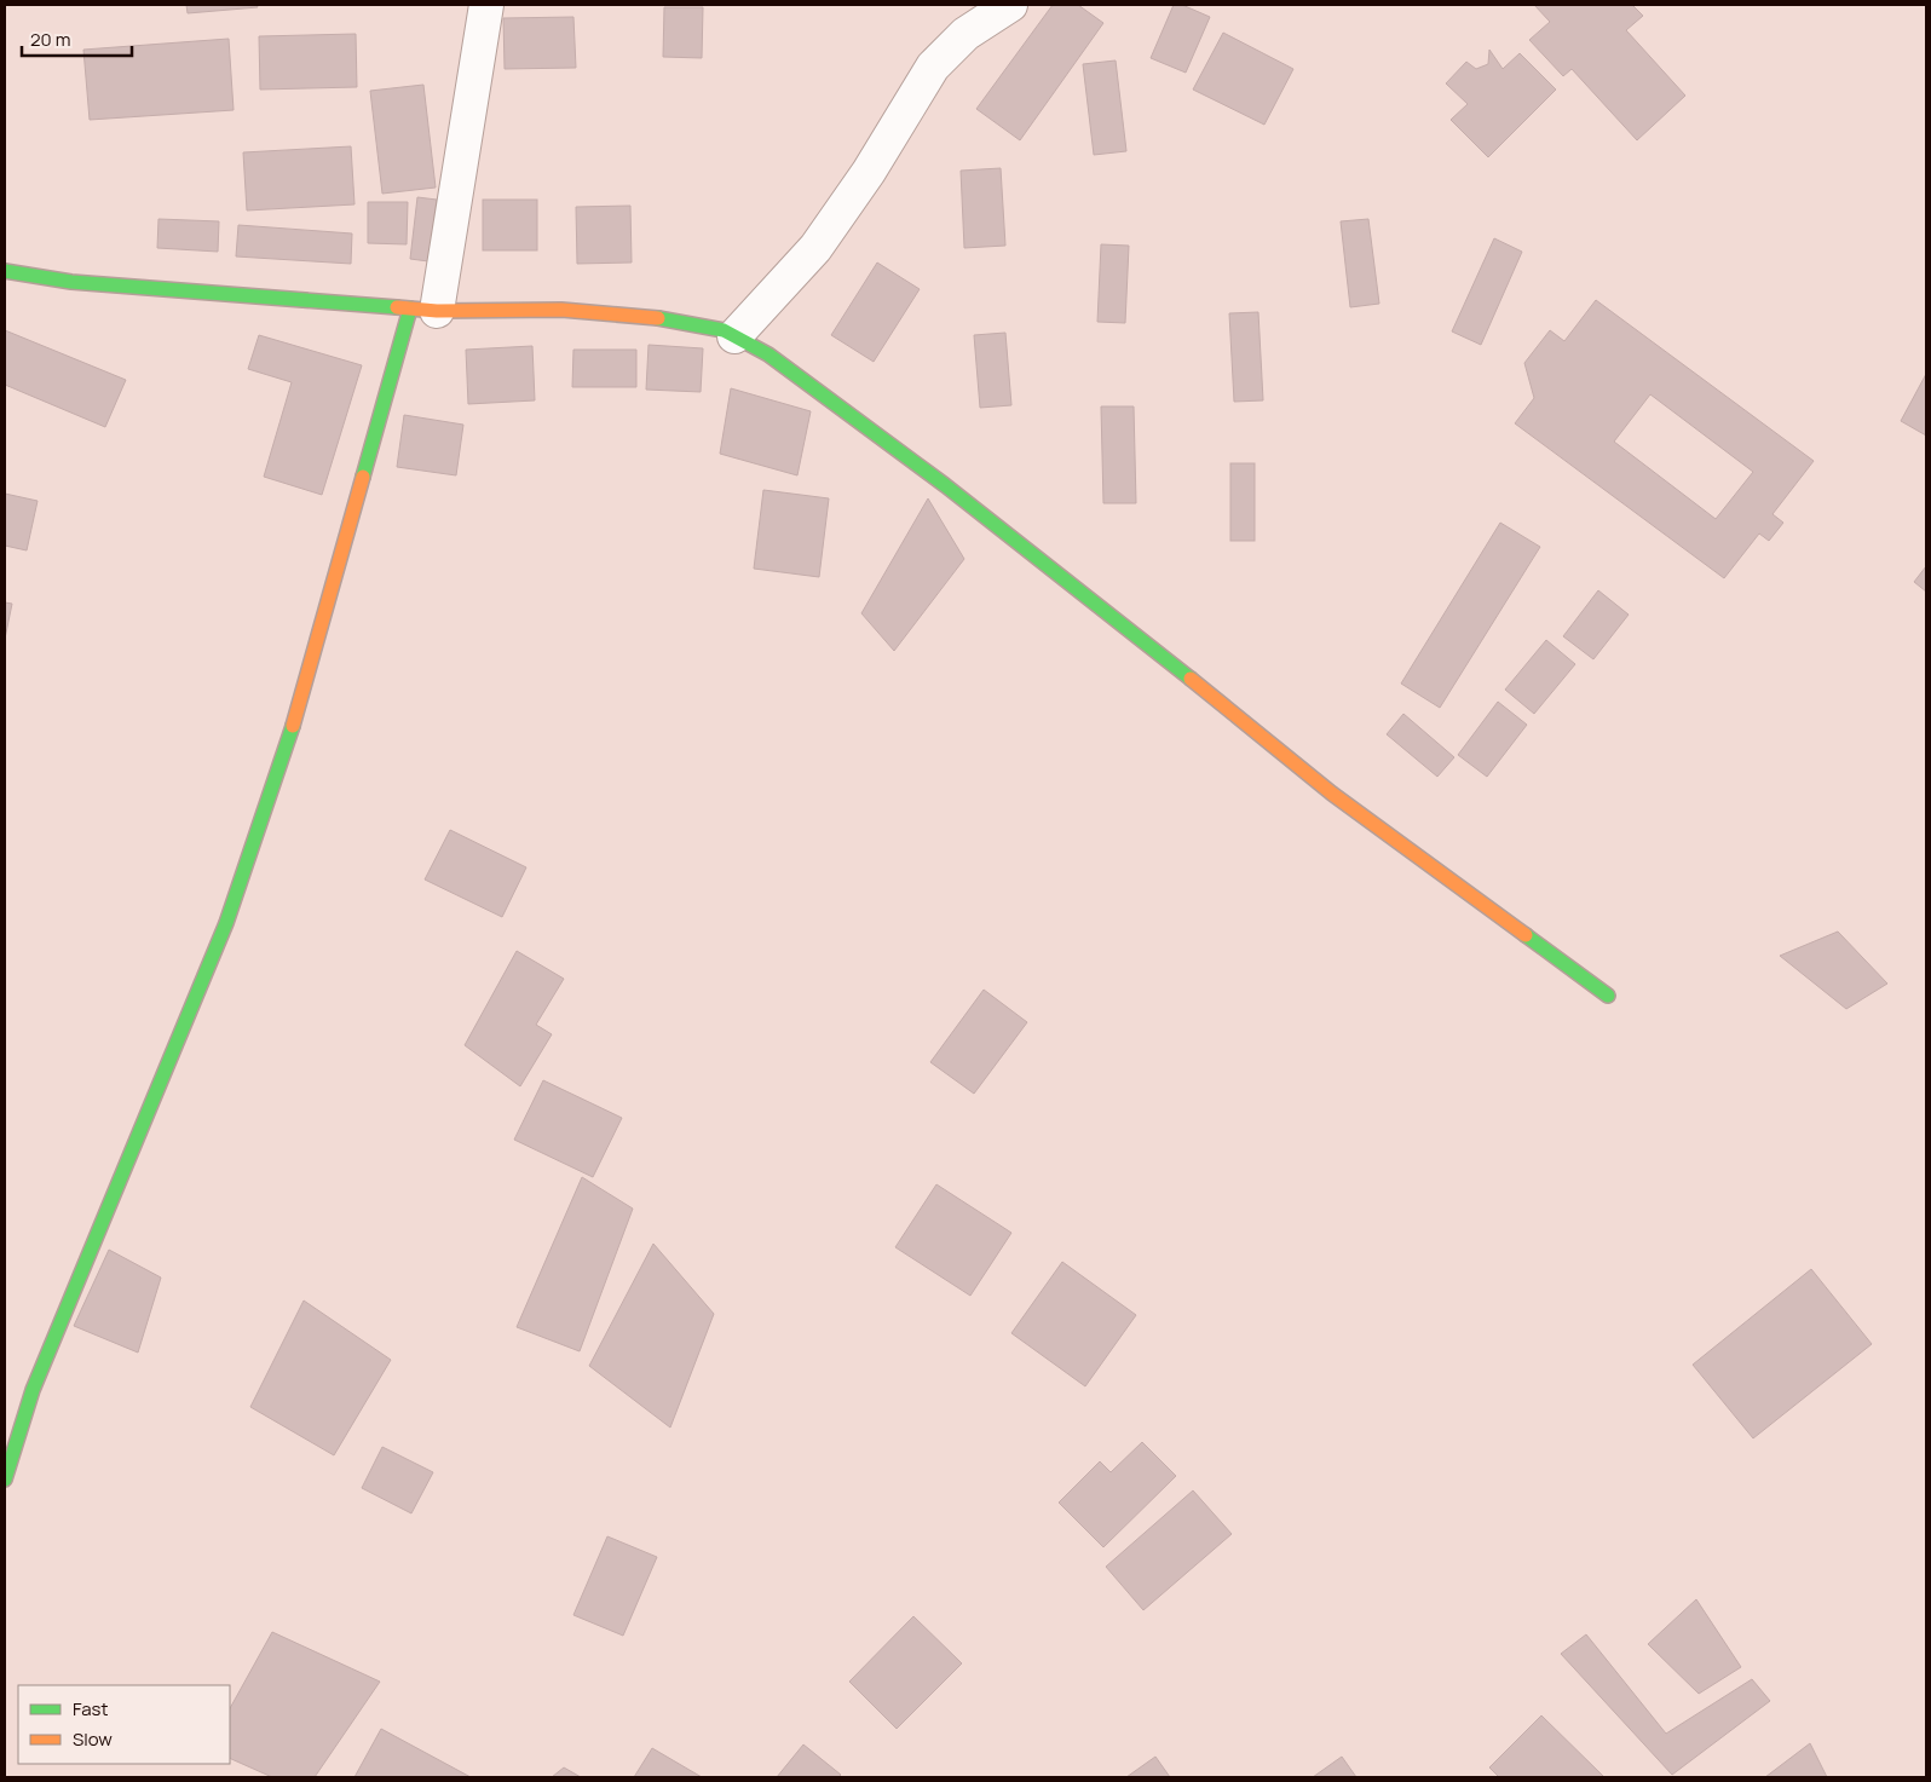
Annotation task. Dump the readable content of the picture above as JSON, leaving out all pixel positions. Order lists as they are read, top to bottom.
{
  "legend": ["Fast", "Slow"],
  "scale_bar": "20 m"
}
